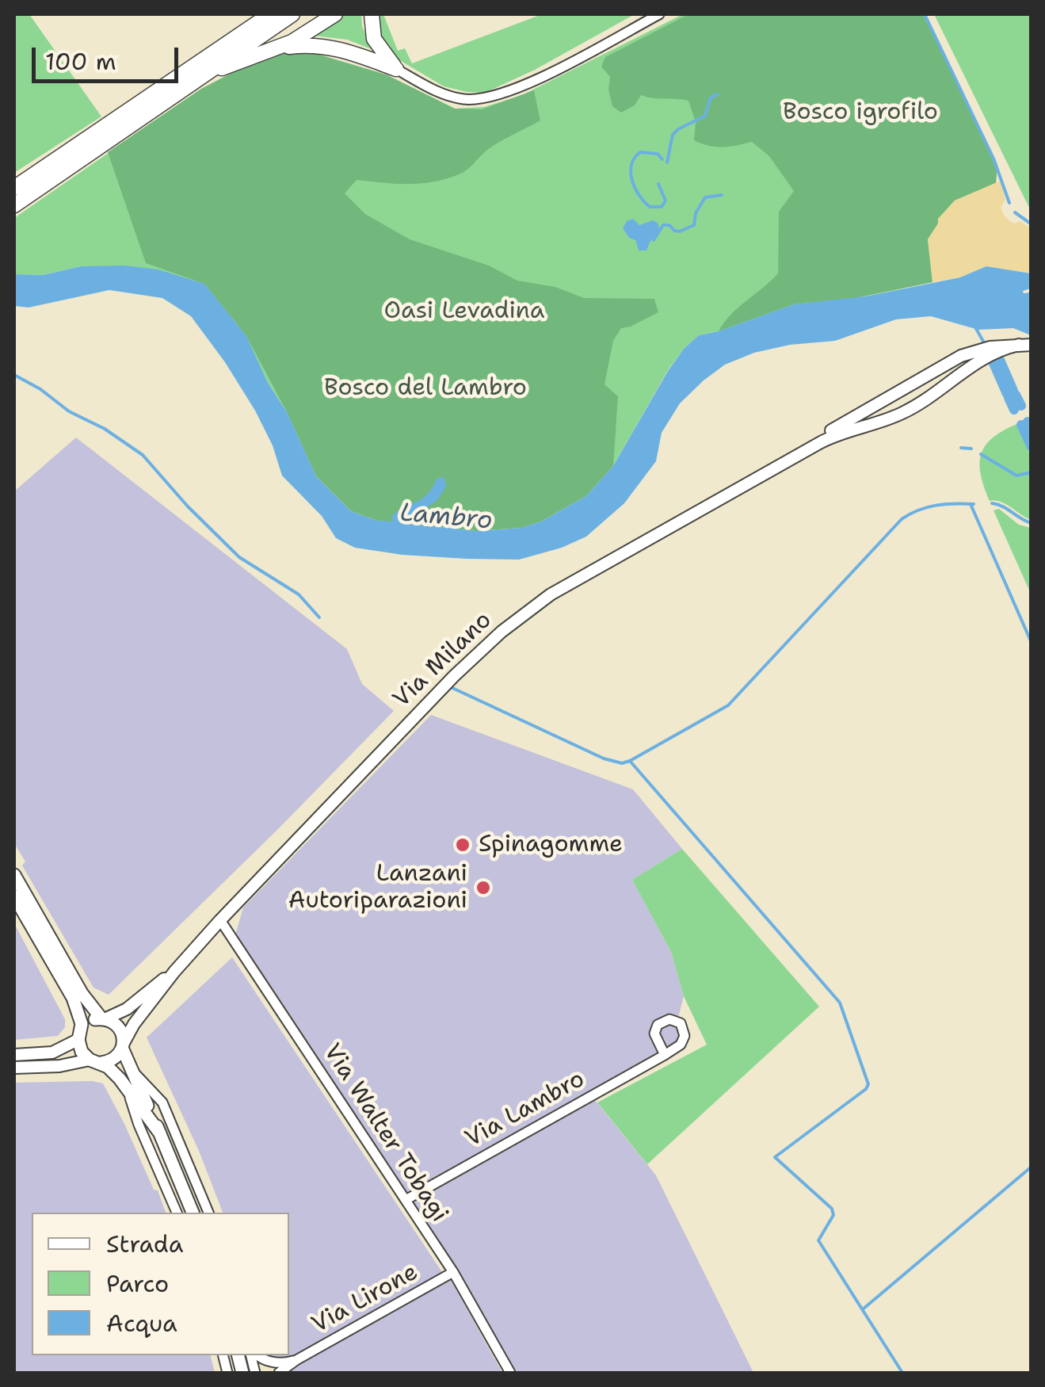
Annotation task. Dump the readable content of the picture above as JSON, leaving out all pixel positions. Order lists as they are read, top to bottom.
{
  "streets": {
    "street": [
      "Via Milano",
      "Via Lambro",
      "Via Walter Tobagi",
      "Via Lirone"
    ]
  },
  "crossings": [
    ["Via Milano", "Via Walter Tobagi"],
    ["Via Lambro", "Via Walter Tobagi"],
    ["Via Walter Tobagi", "Via Lirone"]
  ],
  "water": ["Lambro"],
  "parks": ["Bosco igrofilo", "Oasi Levadina", "Bosco del Lambro"],
  "places": ["Spinagomme", "Lanzani Autoriparazioni"],
  "legend": ["Strada", "Parco", "Acqua"],
  "scale_bar": "100 m"
}
